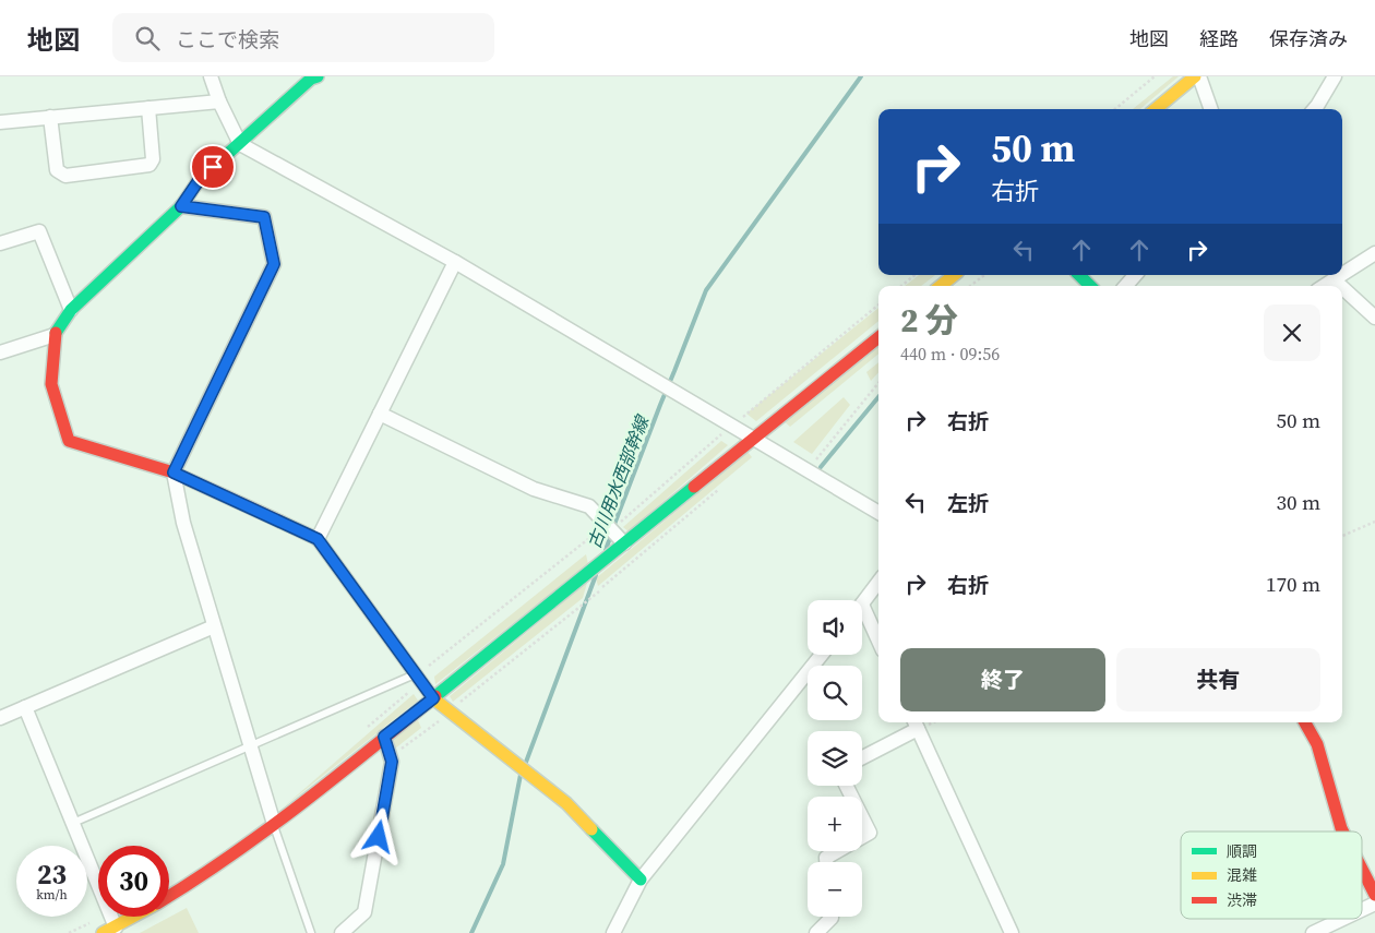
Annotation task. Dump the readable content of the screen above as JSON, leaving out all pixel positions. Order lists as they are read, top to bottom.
{
  "water": ["古川用水西部幹線"],
  "legend": ["順調", "混雑", "渋滞"],
  "page": {
    "header": "地図",
    "search": "ここで検索",
    "nav": ["地図", "経路", "保存済み"],
    "turn": ["50 m", "右折"],
    "heading": ["2 分", "440 m · 09:56"],
    "list": [
      {
        "name": "右折",
        "value": "50 m"
      },
      {
        "name": "左折",
        "value": "30 m"
      },
      {
        "name": "右折",
        "value": "170 m"
      }
    ],
    "map_buttons": ["+", "−"],
    "buttons": ["終了", "共有"],
    "speed": "23 km/h",
    "limit": "30"
  }
}
